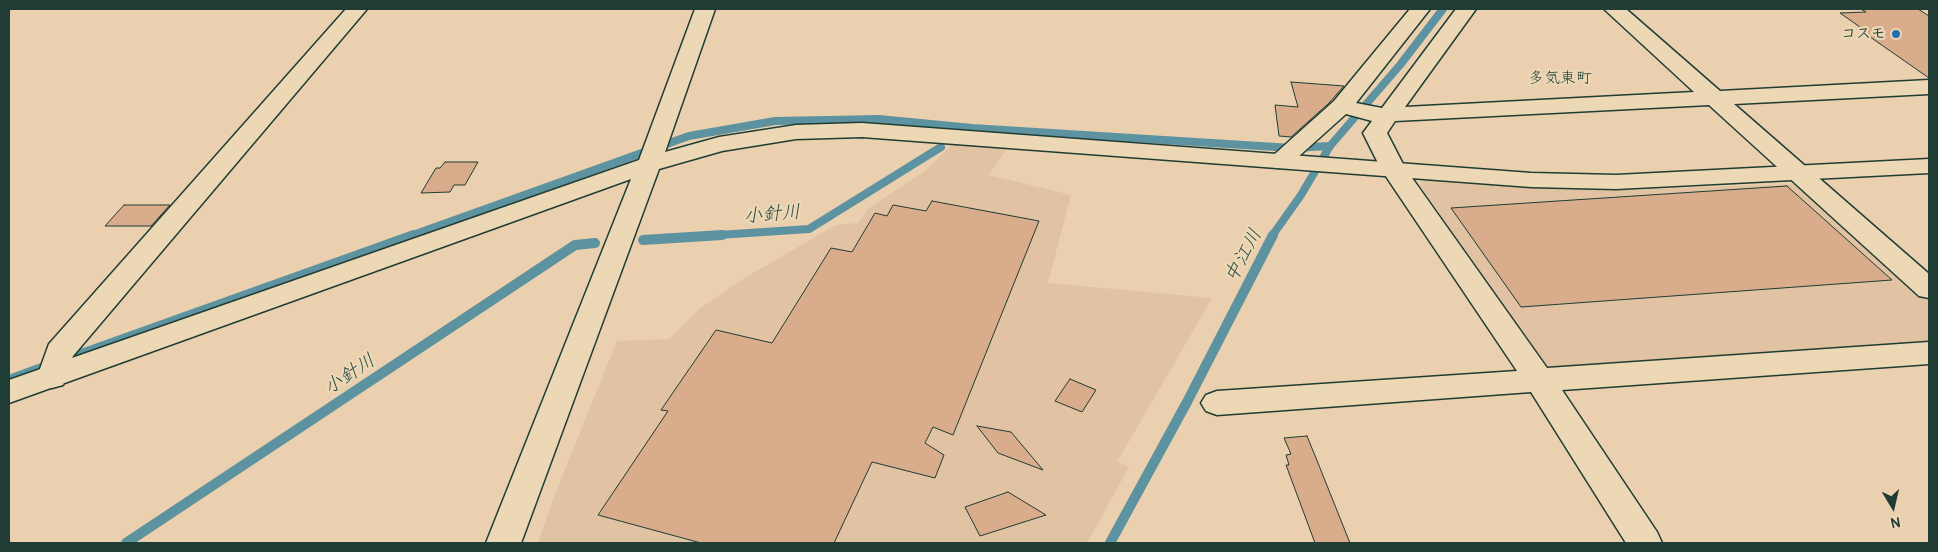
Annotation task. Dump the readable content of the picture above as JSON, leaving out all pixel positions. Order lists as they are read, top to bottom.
{
  "districts": ["多気東町"],
  "water": ["小針川", "中江川"],
  "places": ["コスモ"],
  "north": "bottom"
}
